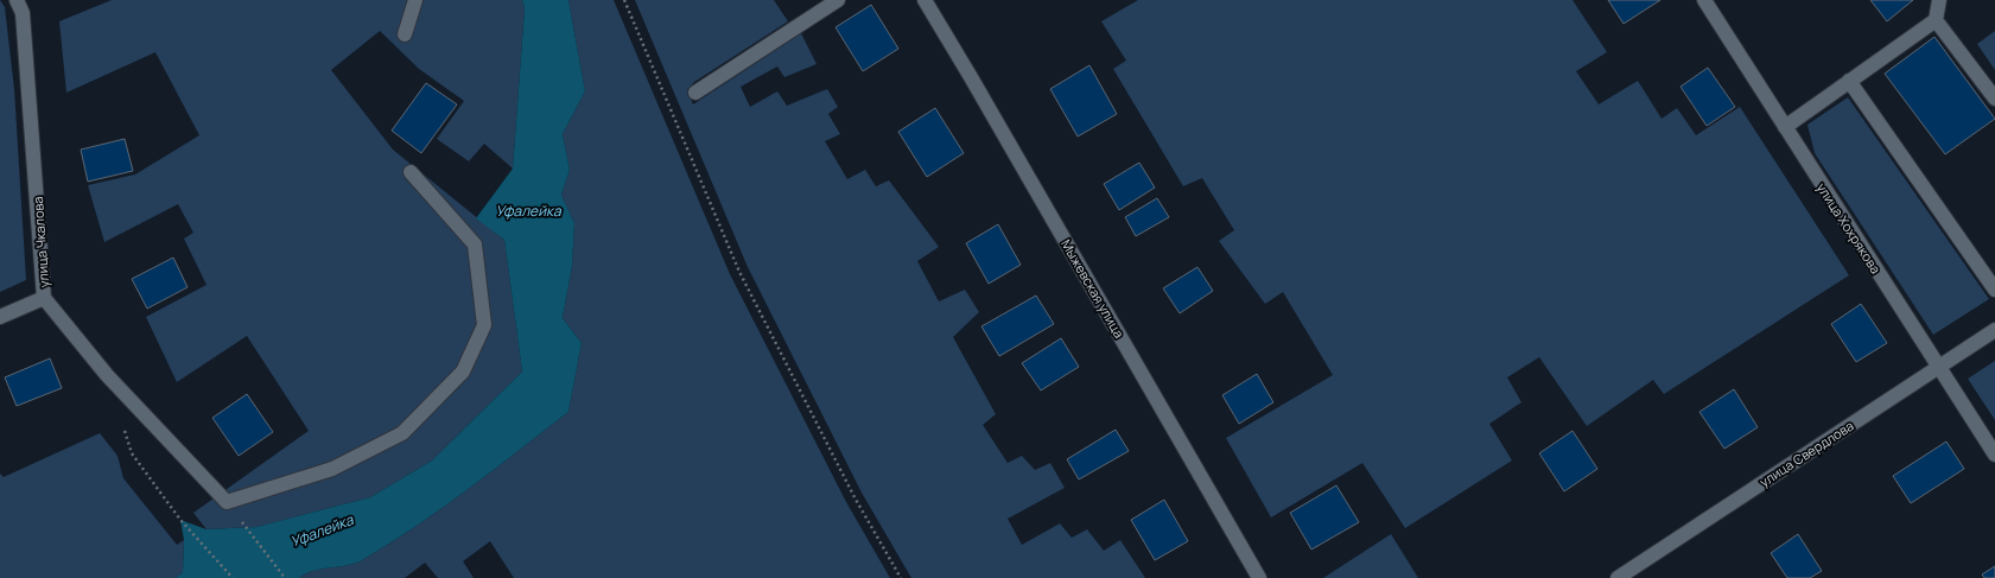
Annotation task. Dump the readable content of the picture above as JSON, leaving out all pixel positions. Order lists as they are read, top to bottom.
{
  "streets": {
    "street": [
      "улица Хохрякова",
      "улица Чкалова",
      "Мыжевская улица",
      "улица Свердлова"
    ]
  },
  "crossings": [
    ["улица Хохрякова", "улица Свердлова"]
  ],
  "water": ["Уфалейка"]
}
